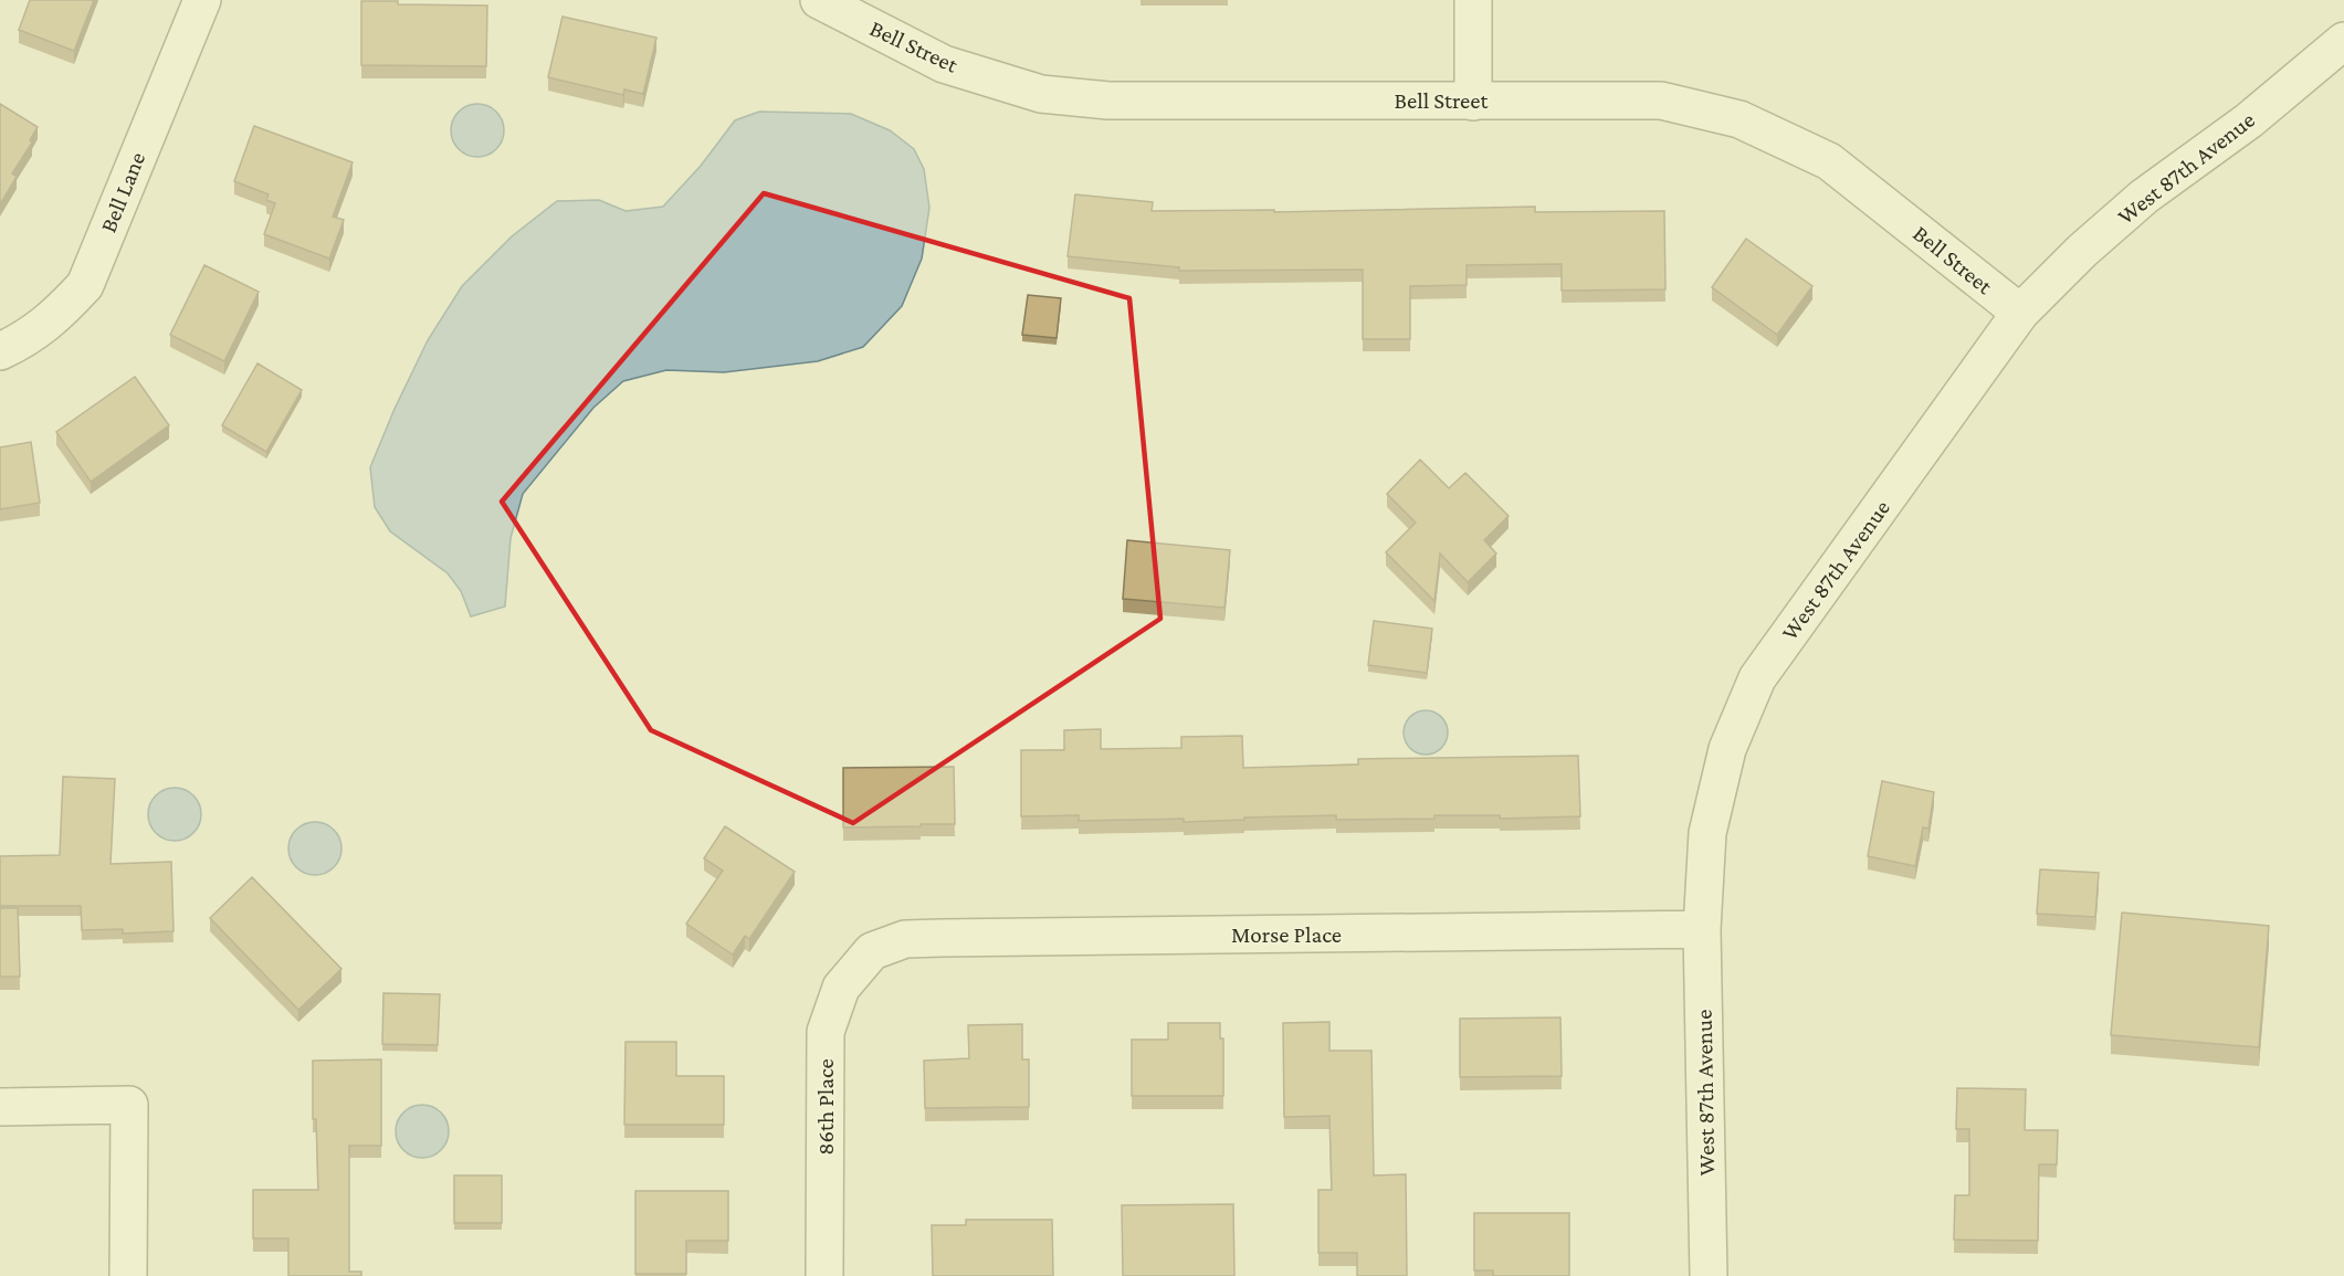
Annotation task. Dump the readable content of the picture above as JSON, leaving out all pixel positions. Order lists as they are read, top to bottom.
{
  "streets": {
    "street": [
      "Bell Street",
      "West 87th Avenue",
      "Bell Lane",
      "Morse Place",
      "86th Place"
    ]
  },
  "crossings": [
    ["Bell Street", "West 87th Avenue"],
    ["West 87th Avenue", "Morse Place"],
    ["Morse Place", "86th Place"]
  ]
}
